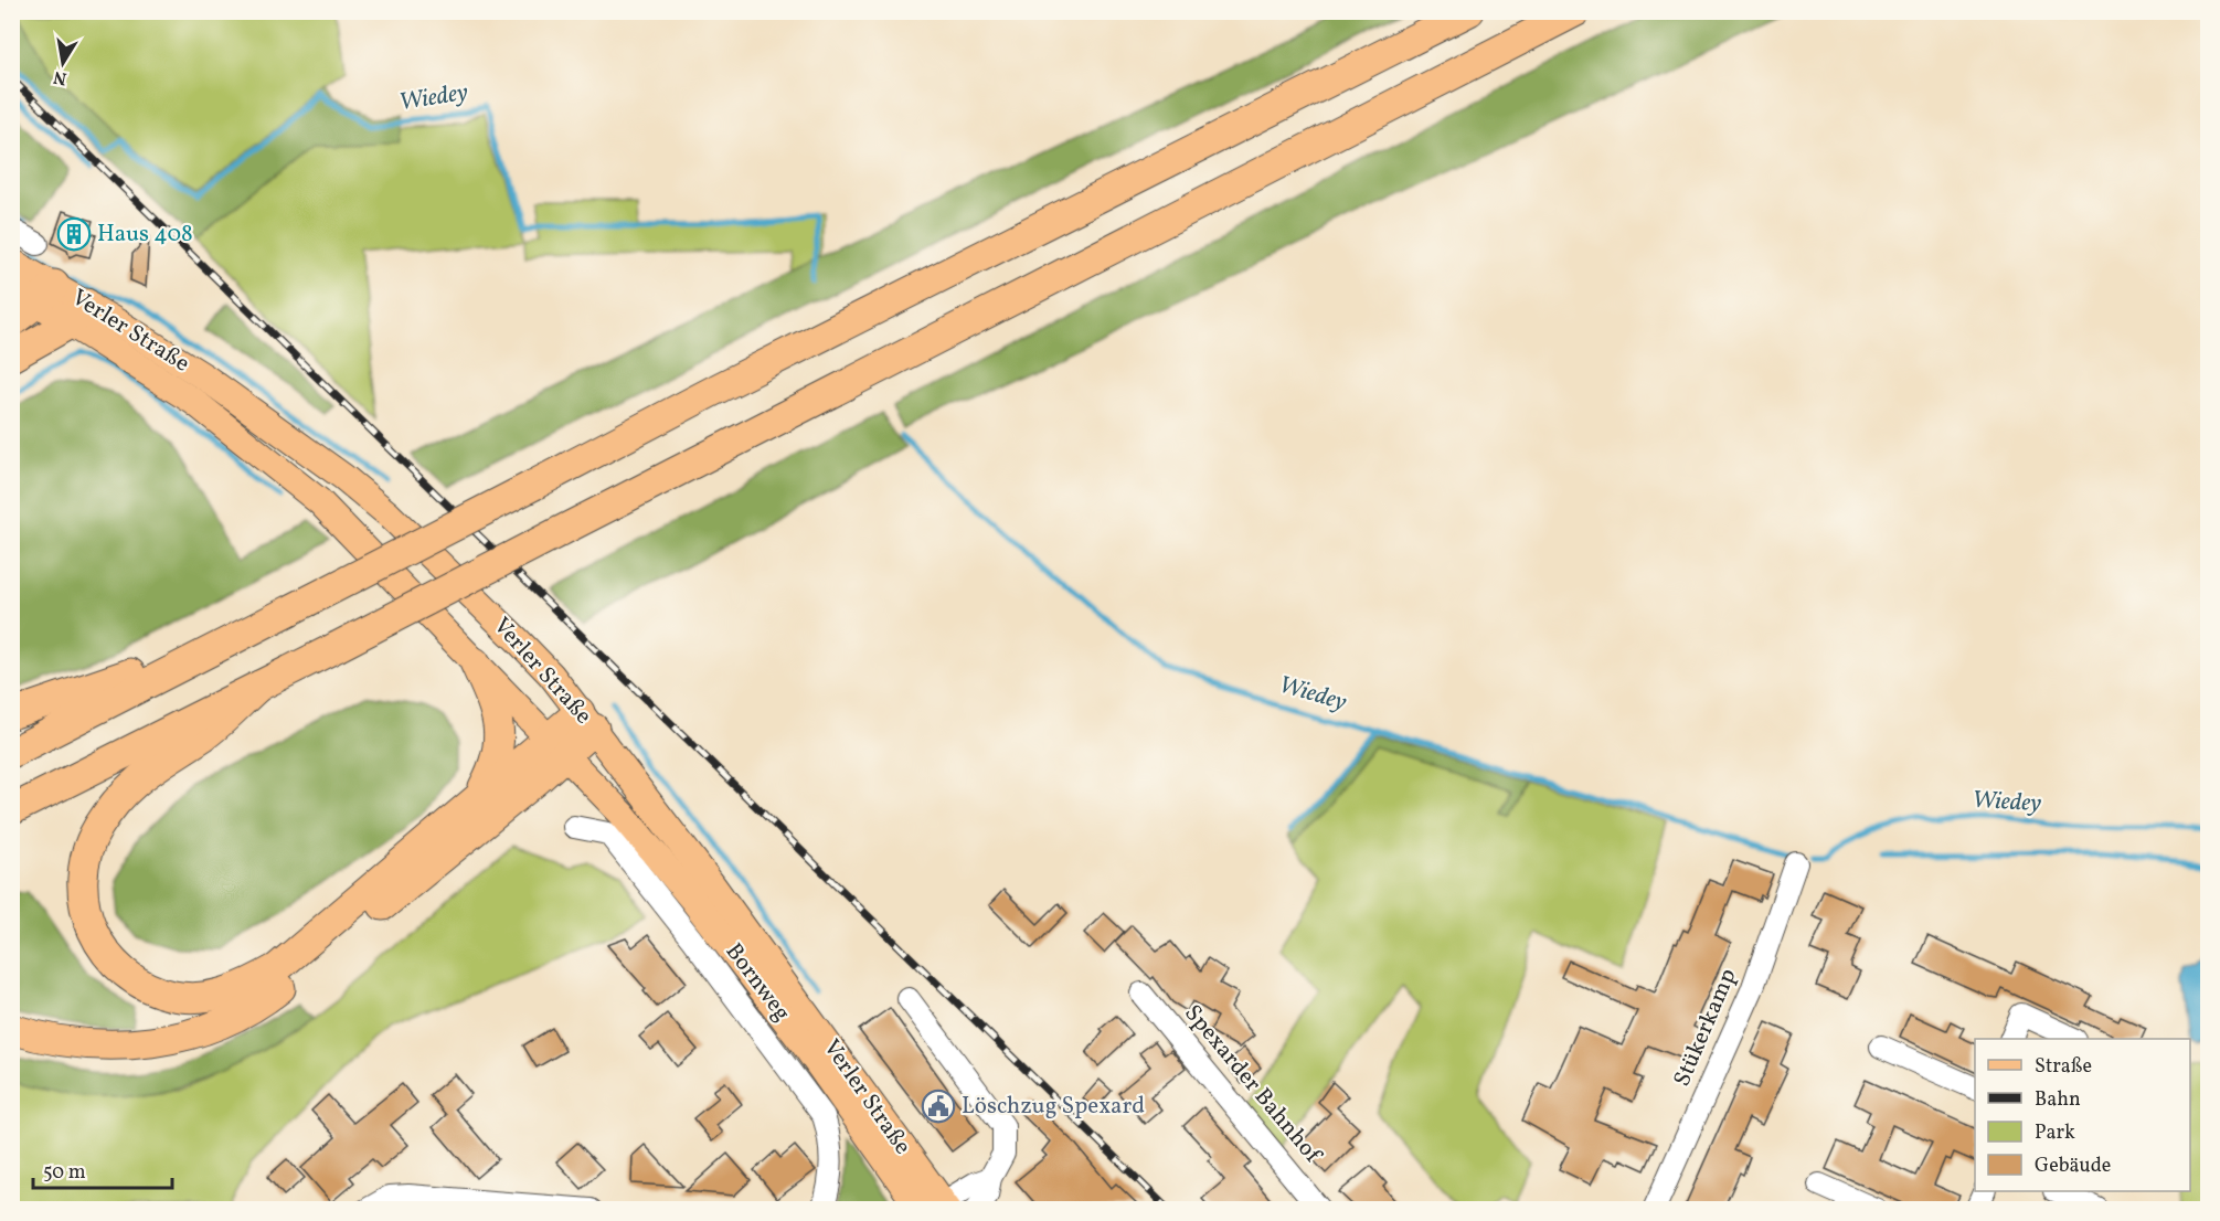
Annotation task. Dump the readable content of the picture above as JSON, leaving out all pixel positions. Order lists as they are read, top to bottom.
{
  "streets": {
    "main road": ["Verler Straße"],
    "street": ["Bornweg", "Stükerkamp", "Spexarder Bahnhof"]
  },
  "water": ["Wiedey"],
  "places": {
    "building": ["Haus 408"],
    "public building": ["Löschzug Spexard"]
  },
  "legend": [
    "Straße",
    "Bahn",
    "Park",
    "Gebäude"
  ],
  "scale_bar": "50 m",
  "north": "bottom"
}
